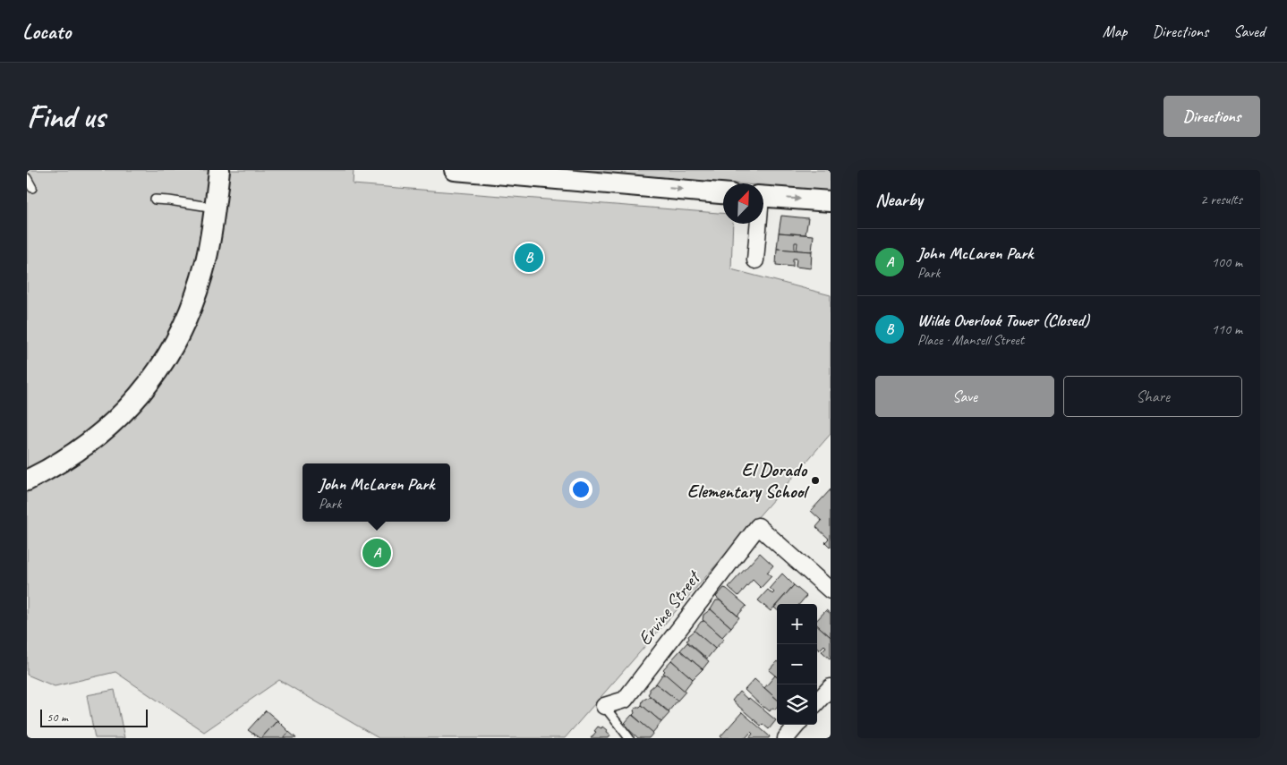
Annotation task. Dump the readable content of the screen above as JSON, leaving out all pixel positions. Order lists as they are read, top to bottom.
{
  "streets": {
    "street": ["Ervine Street"]
  },
  "places": ["El Dorado Elementary School"],
  "scale_bar": "50 m",
  "north": "top right",
  "page": {
    "header": "Locato",
    "nav": ["Map", "Directions", "Saved"],
    "buttons": [
      "Directions",
      ["Save", "Share"]
    ],
    "title": "Find us",
    "heading": ["Nearby", "2 results"],
    "list": [
      {
        "mark": "A",
        "name": "John McLaren Park",
        "note": "Park",
        "value": "100 m"
      },
      {
        "mark": "B",
        "name": "Wilde Overlook Tower (Closed)",
        "note": "Place · Mansell Street",
        "value": "110 m"
      }
    ],
    "pins": ["B", "A"],
    "popup": ["John McLaren Park", "Park"],
    "map_buttons": ["+", "−"],
    "scale": "50 m"
  }
}
